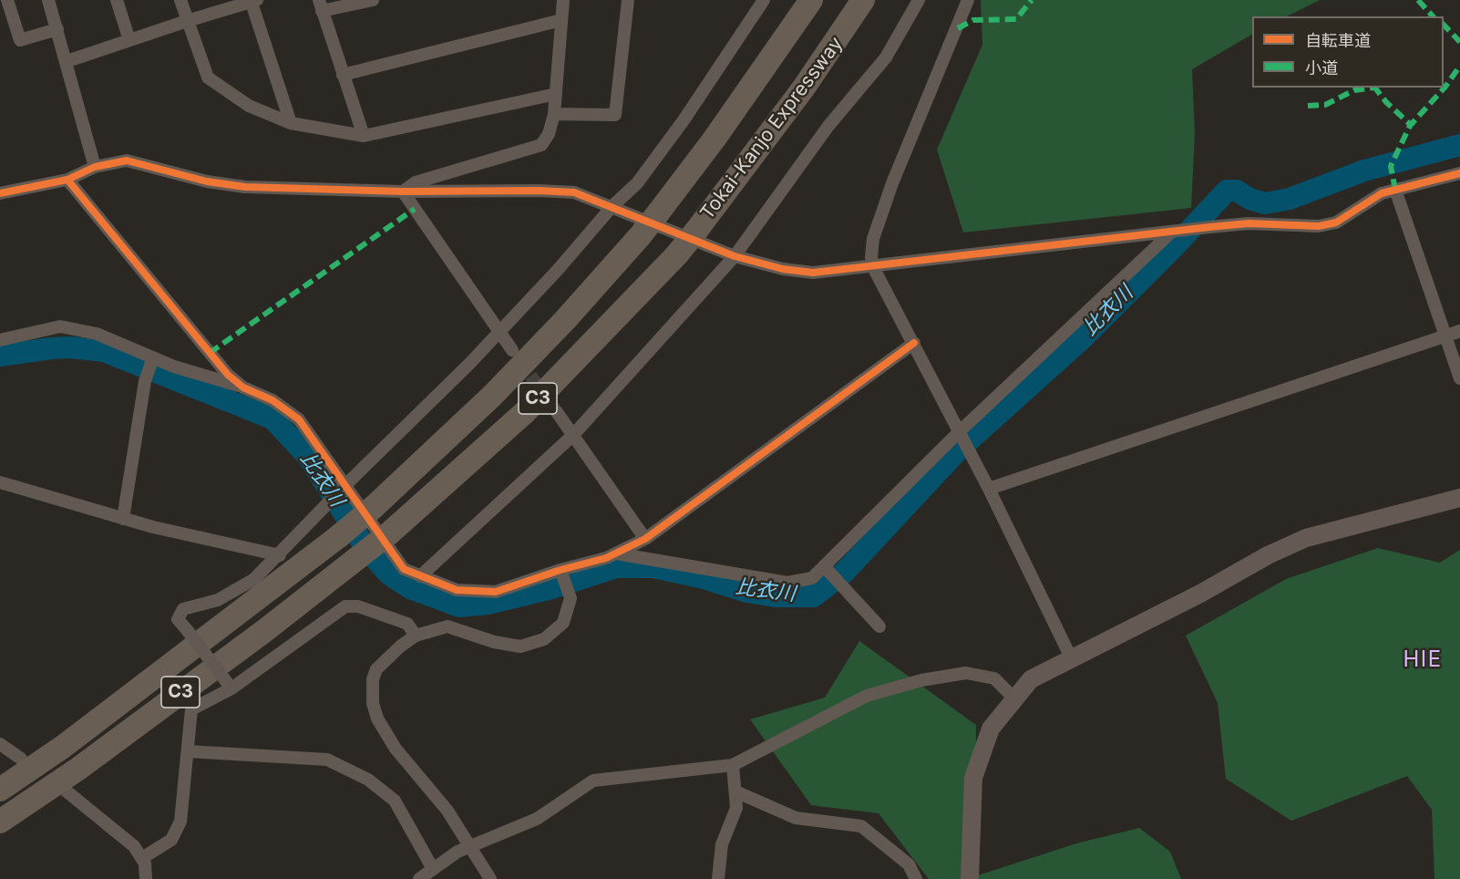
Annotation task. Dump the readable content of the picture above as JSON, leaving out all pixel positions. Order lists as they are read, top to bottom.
{
  "streets": {
    "highway": ["Tokai-Kanjo Expressway", "C3"]
  },
  "districts": ["HIE"],
  "water": ["比衣川"],
  "legend": ["自転車道", "小道"]
}
